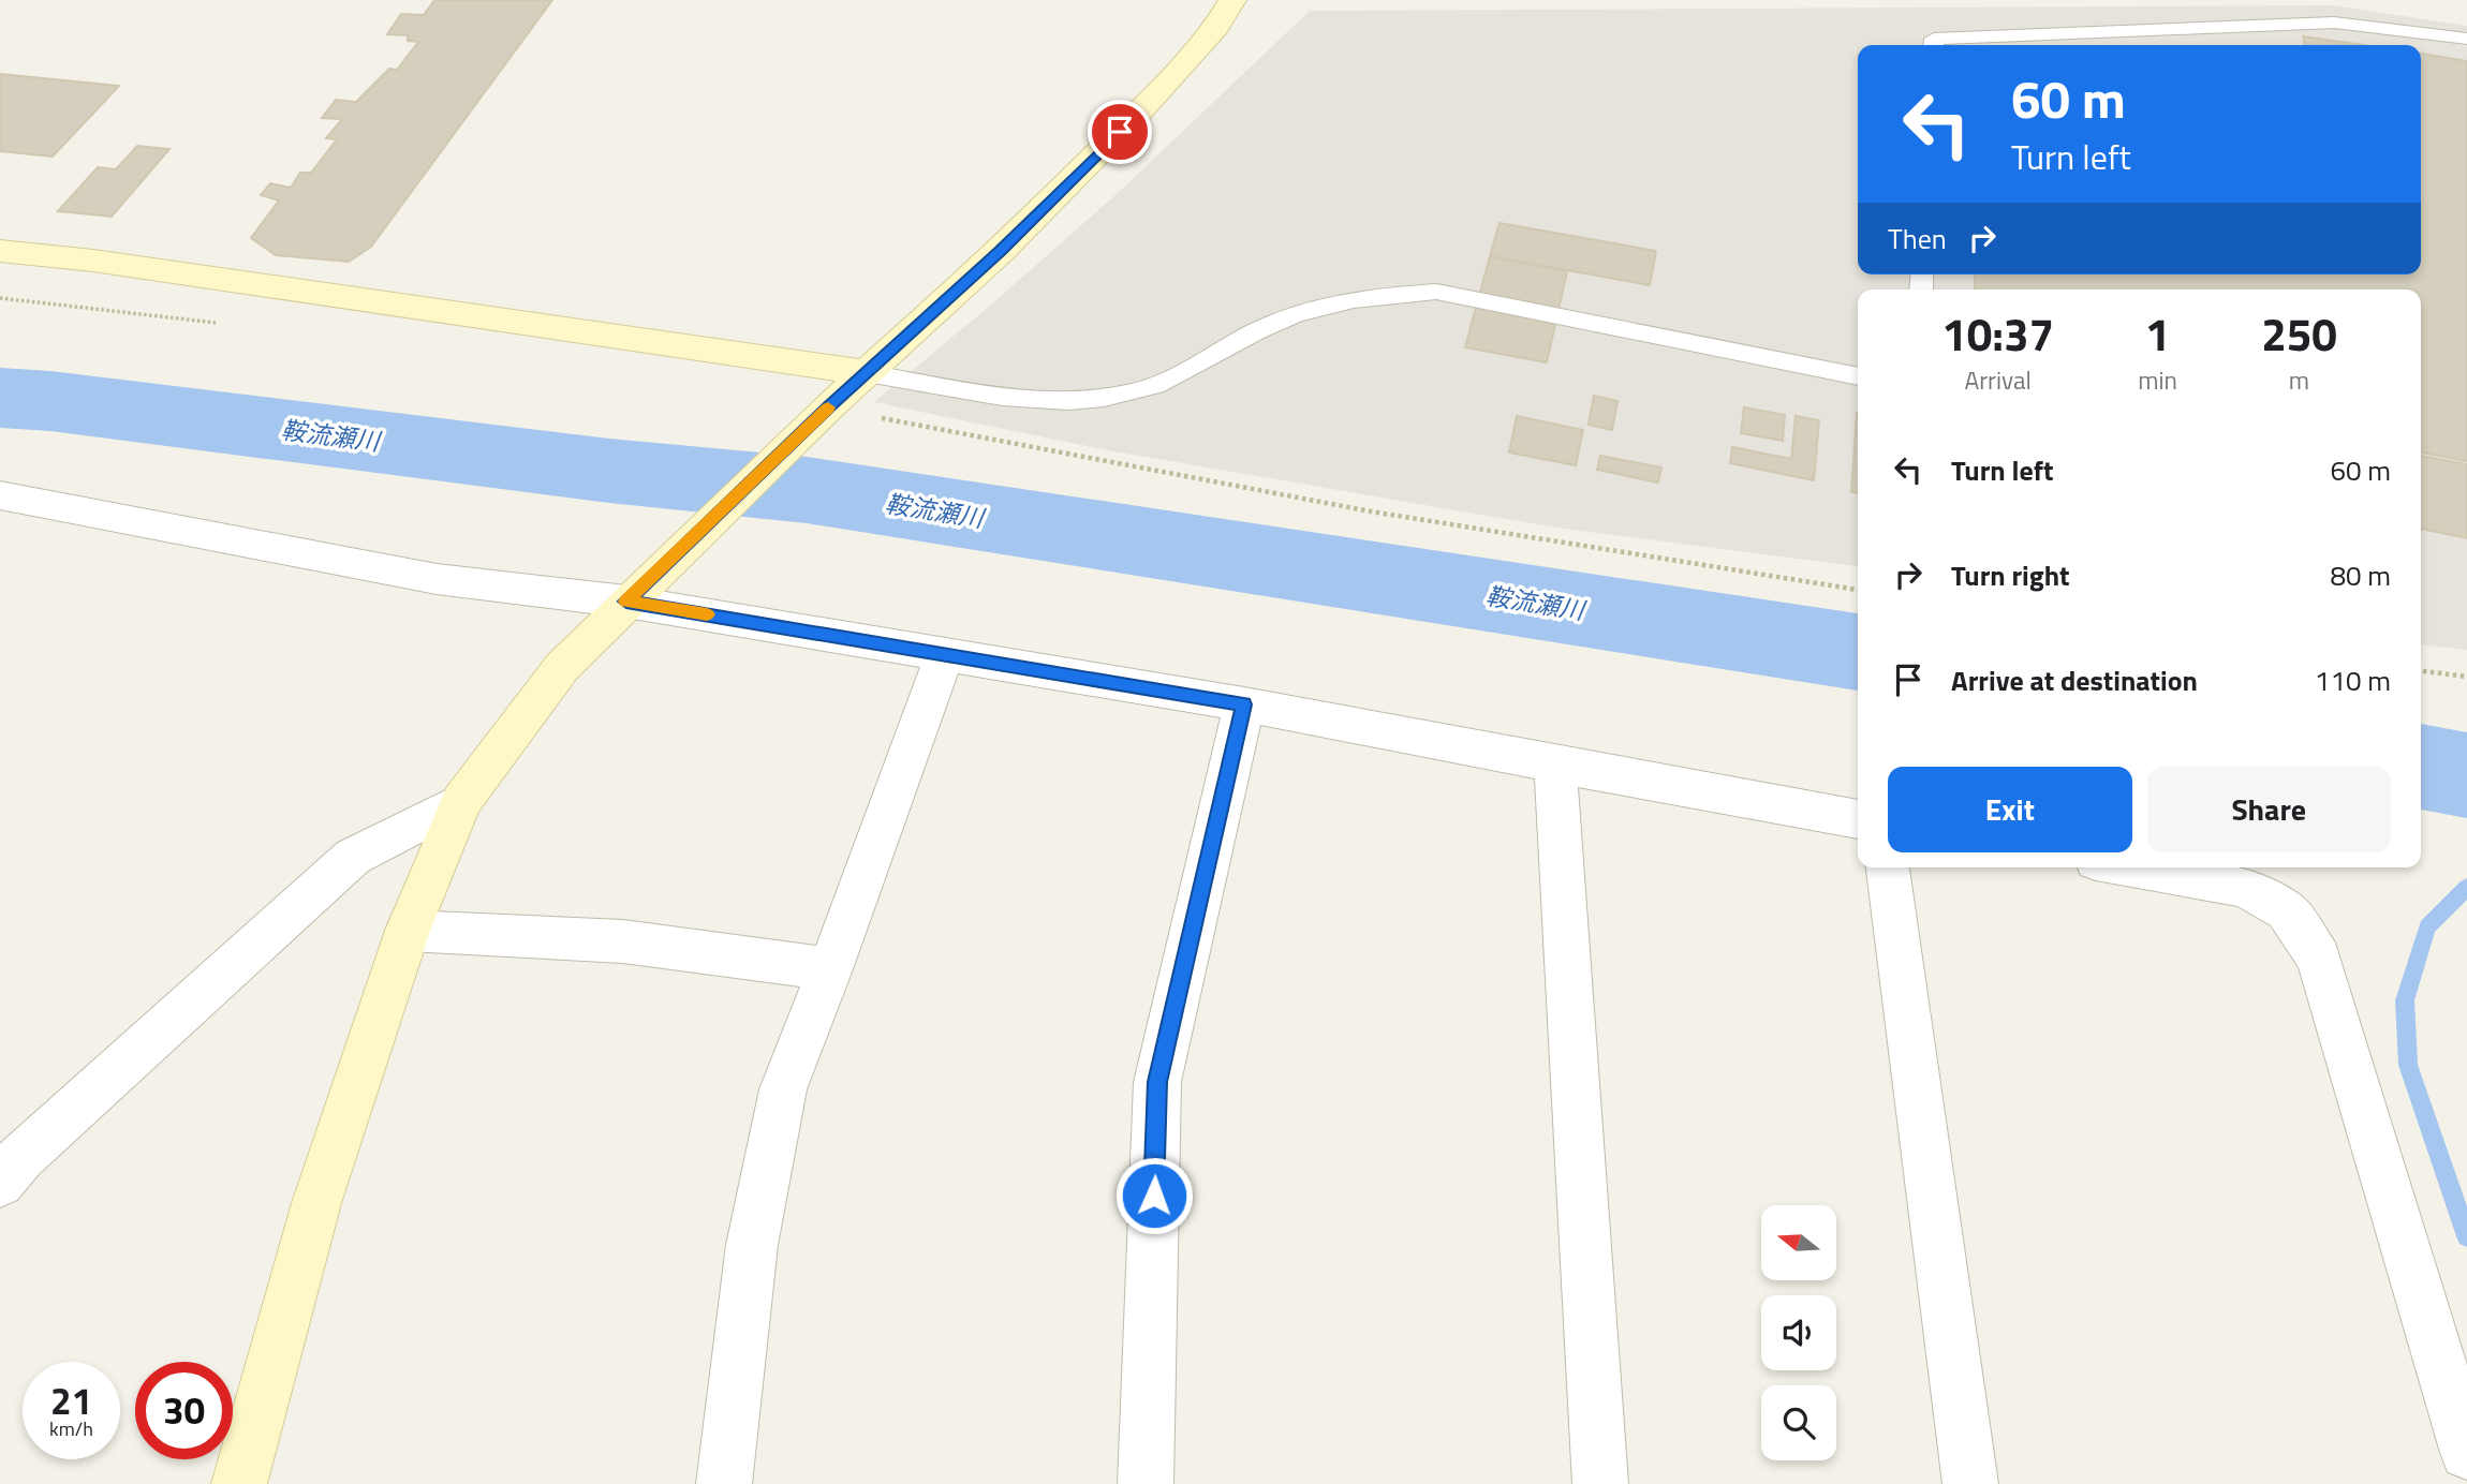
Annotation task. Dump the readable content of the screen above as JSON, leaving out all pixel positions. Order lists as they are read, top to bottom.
{
  "water": ["鞍流瀬川"],
  "north": "left",
  "page": {
    "turn": ["60 m", "Turn left"],
    "then": "Then",
    "eta": [
      "10:37",
      "Arrival",
      "1",
      "min",
      "250",
      "m"
    ],
    "list": [
      {
        "name": "Turn left",
        "value": "60 m"
      },
      {
        "name": "Turn right",
        "value": "80 m"
      },
      {
        "name": "Arrive at destination",
        "value": "110 m"
      }
    ],
    "buttons": ["Exit", "Share"],
    "speed": "21 km/h",
    "limit": "30"
  }
}
